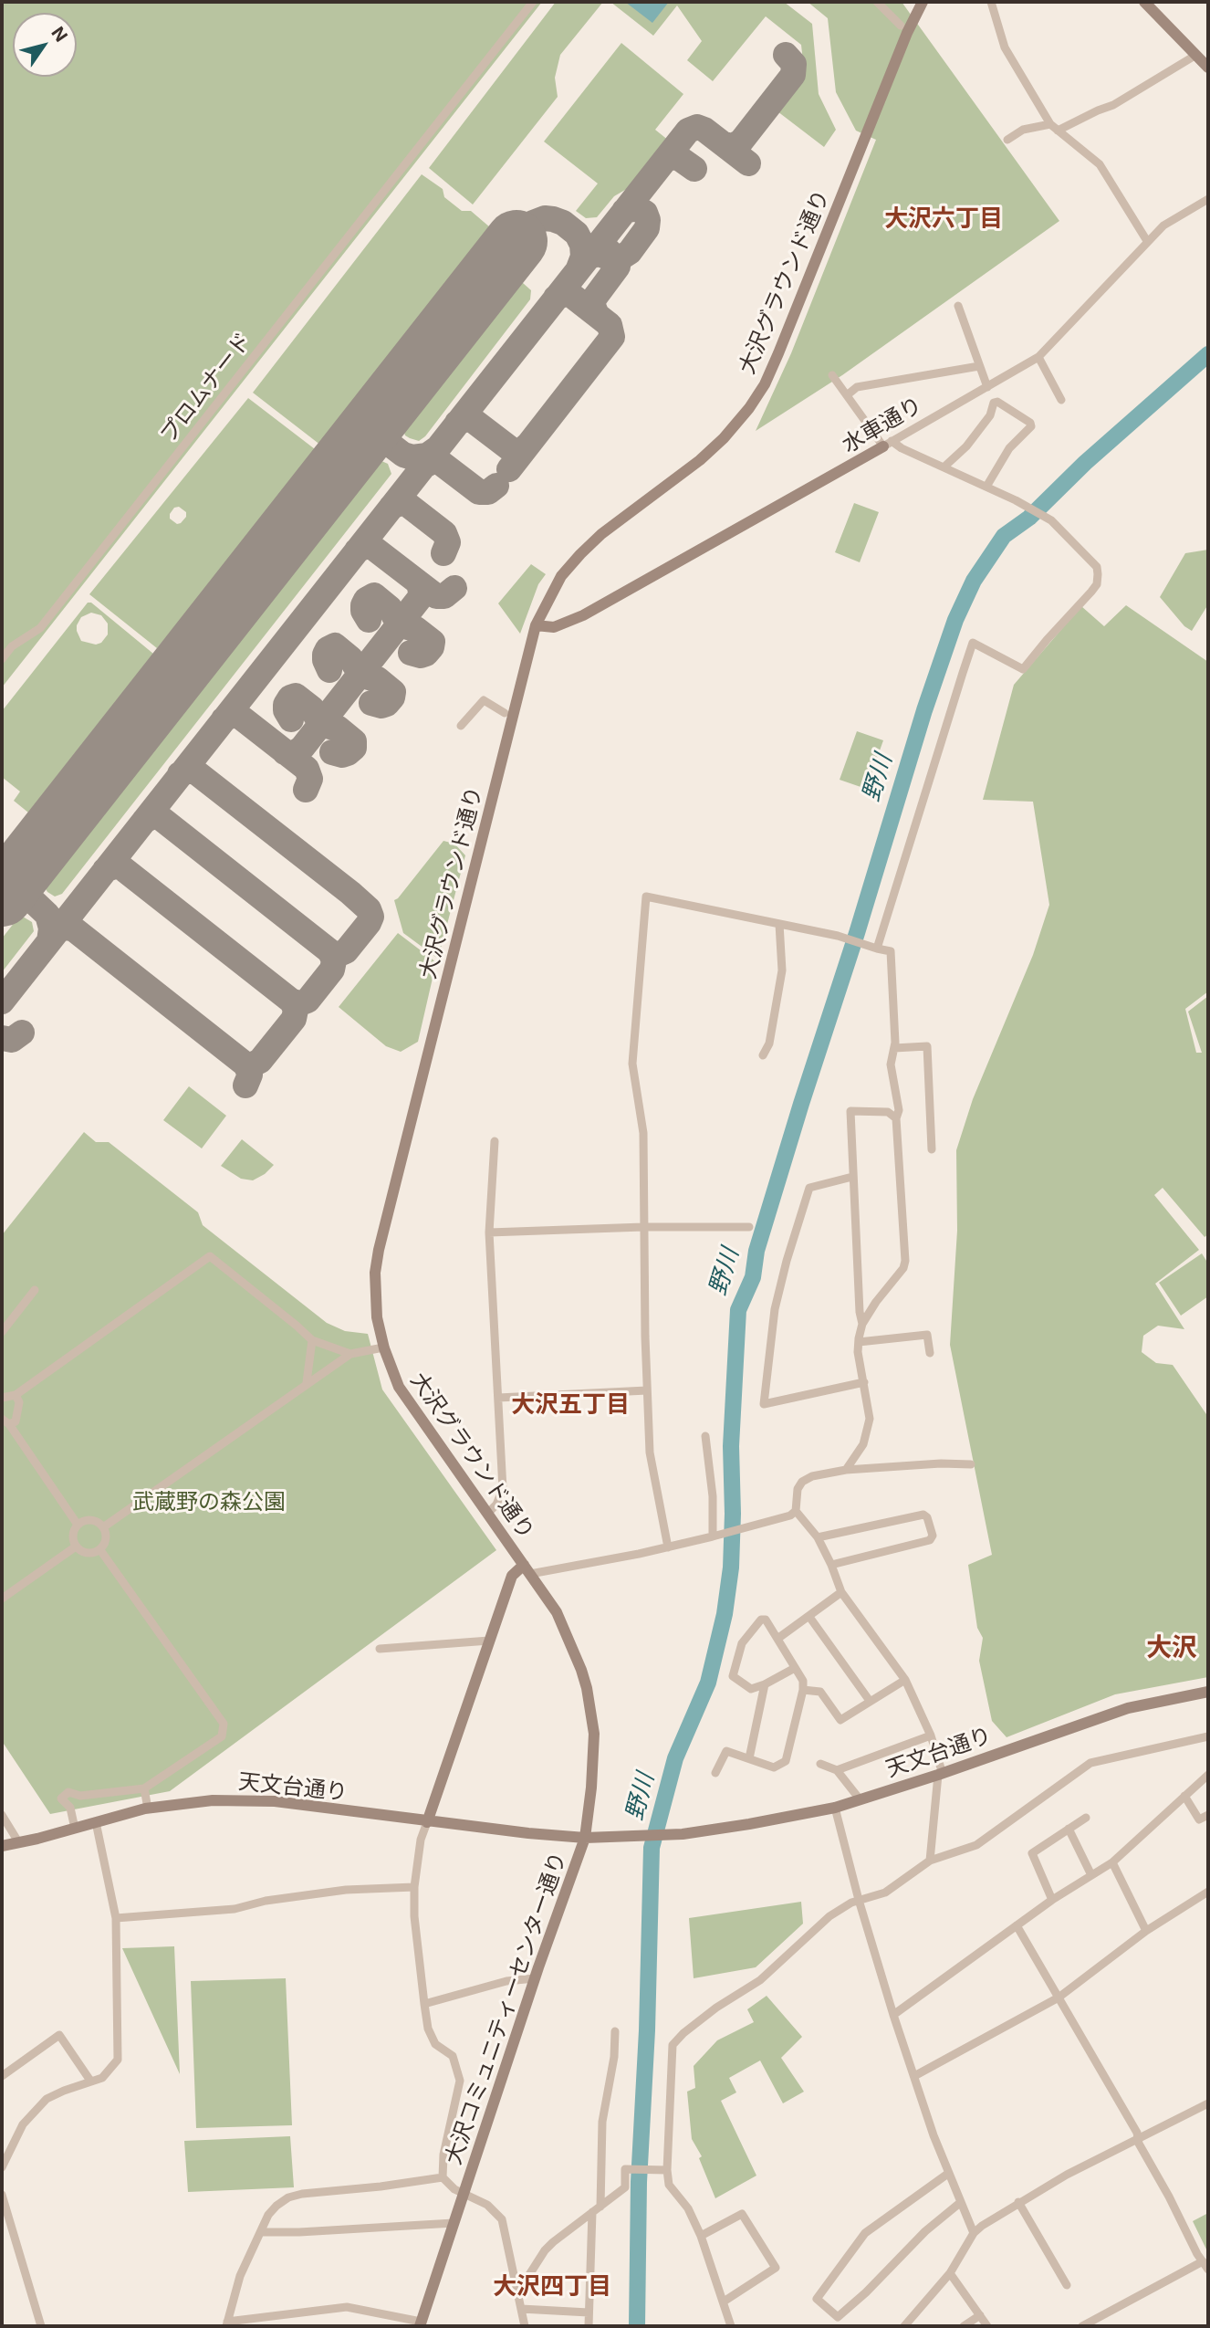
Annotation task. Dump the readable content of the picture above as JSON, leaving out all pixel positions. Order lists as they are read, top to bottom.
{
  "streets": {
    "street": [
      "大沢グラウンド通り",
      "プロムナード",
      "水車通り",
      "天文台通り",
      "大沢コミュニティーセンター通り"
    ]
  },
  "crossings": [
    ["大沢グラウンド通り", "水車通り"],
    ["大沢グラウンド通り", "天文台通り"],
    ["大沢グラウンド通り", "大沢コミュニティーセンター通り"],
    ["天文台通り", "大沢コミュニティーセンター通り"]
  ],
  "districts": [
    "大沢六丁目",
    "大沢五丁目",
    "大沢",
    "大沢四丁目"
  ],
  "water": ["野川"],
  "parks": ["武蔵野の森公園"],
  "north": "top right"
}
